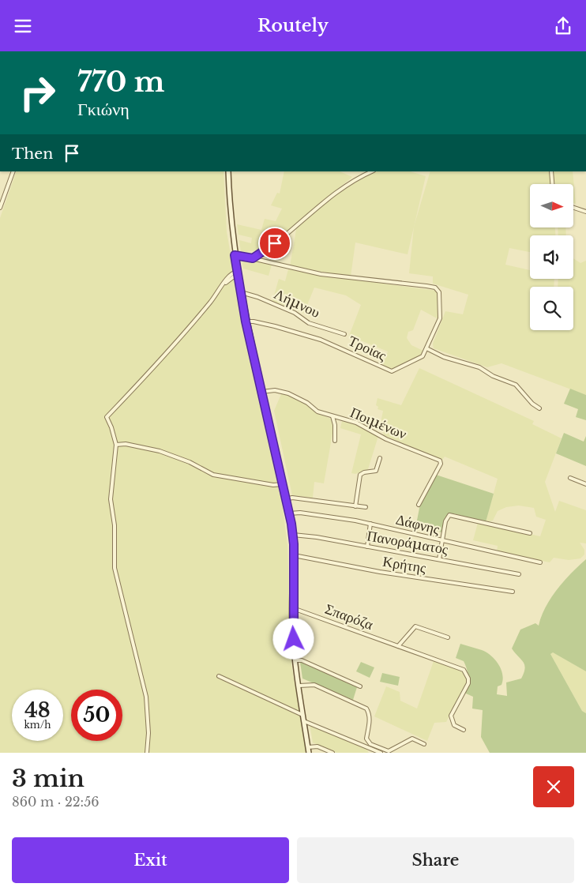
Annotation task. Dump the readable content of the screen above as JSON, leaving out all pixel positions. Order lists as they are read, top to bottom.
{
  "streets": {
    "street": [
      "Λήμνου",
      "Τροίας",
      "Ποιμένων",
      "Δάφνης",
      "Πανοράματος",
      "Κρήτης",
      "Σπαρόζα"
    ]
  },
  "north": "right",
  "page": {
    "header": "Routely",
    "turn": ["770 m", "Γκιώνη"],
    "then": "Then",
    "speed": "48 km/h",
    "limit": "50",
    "heading": ["3 min", "860 m · 22:56"],
    "buttons": ["Exit", "Share"]
  }
}
